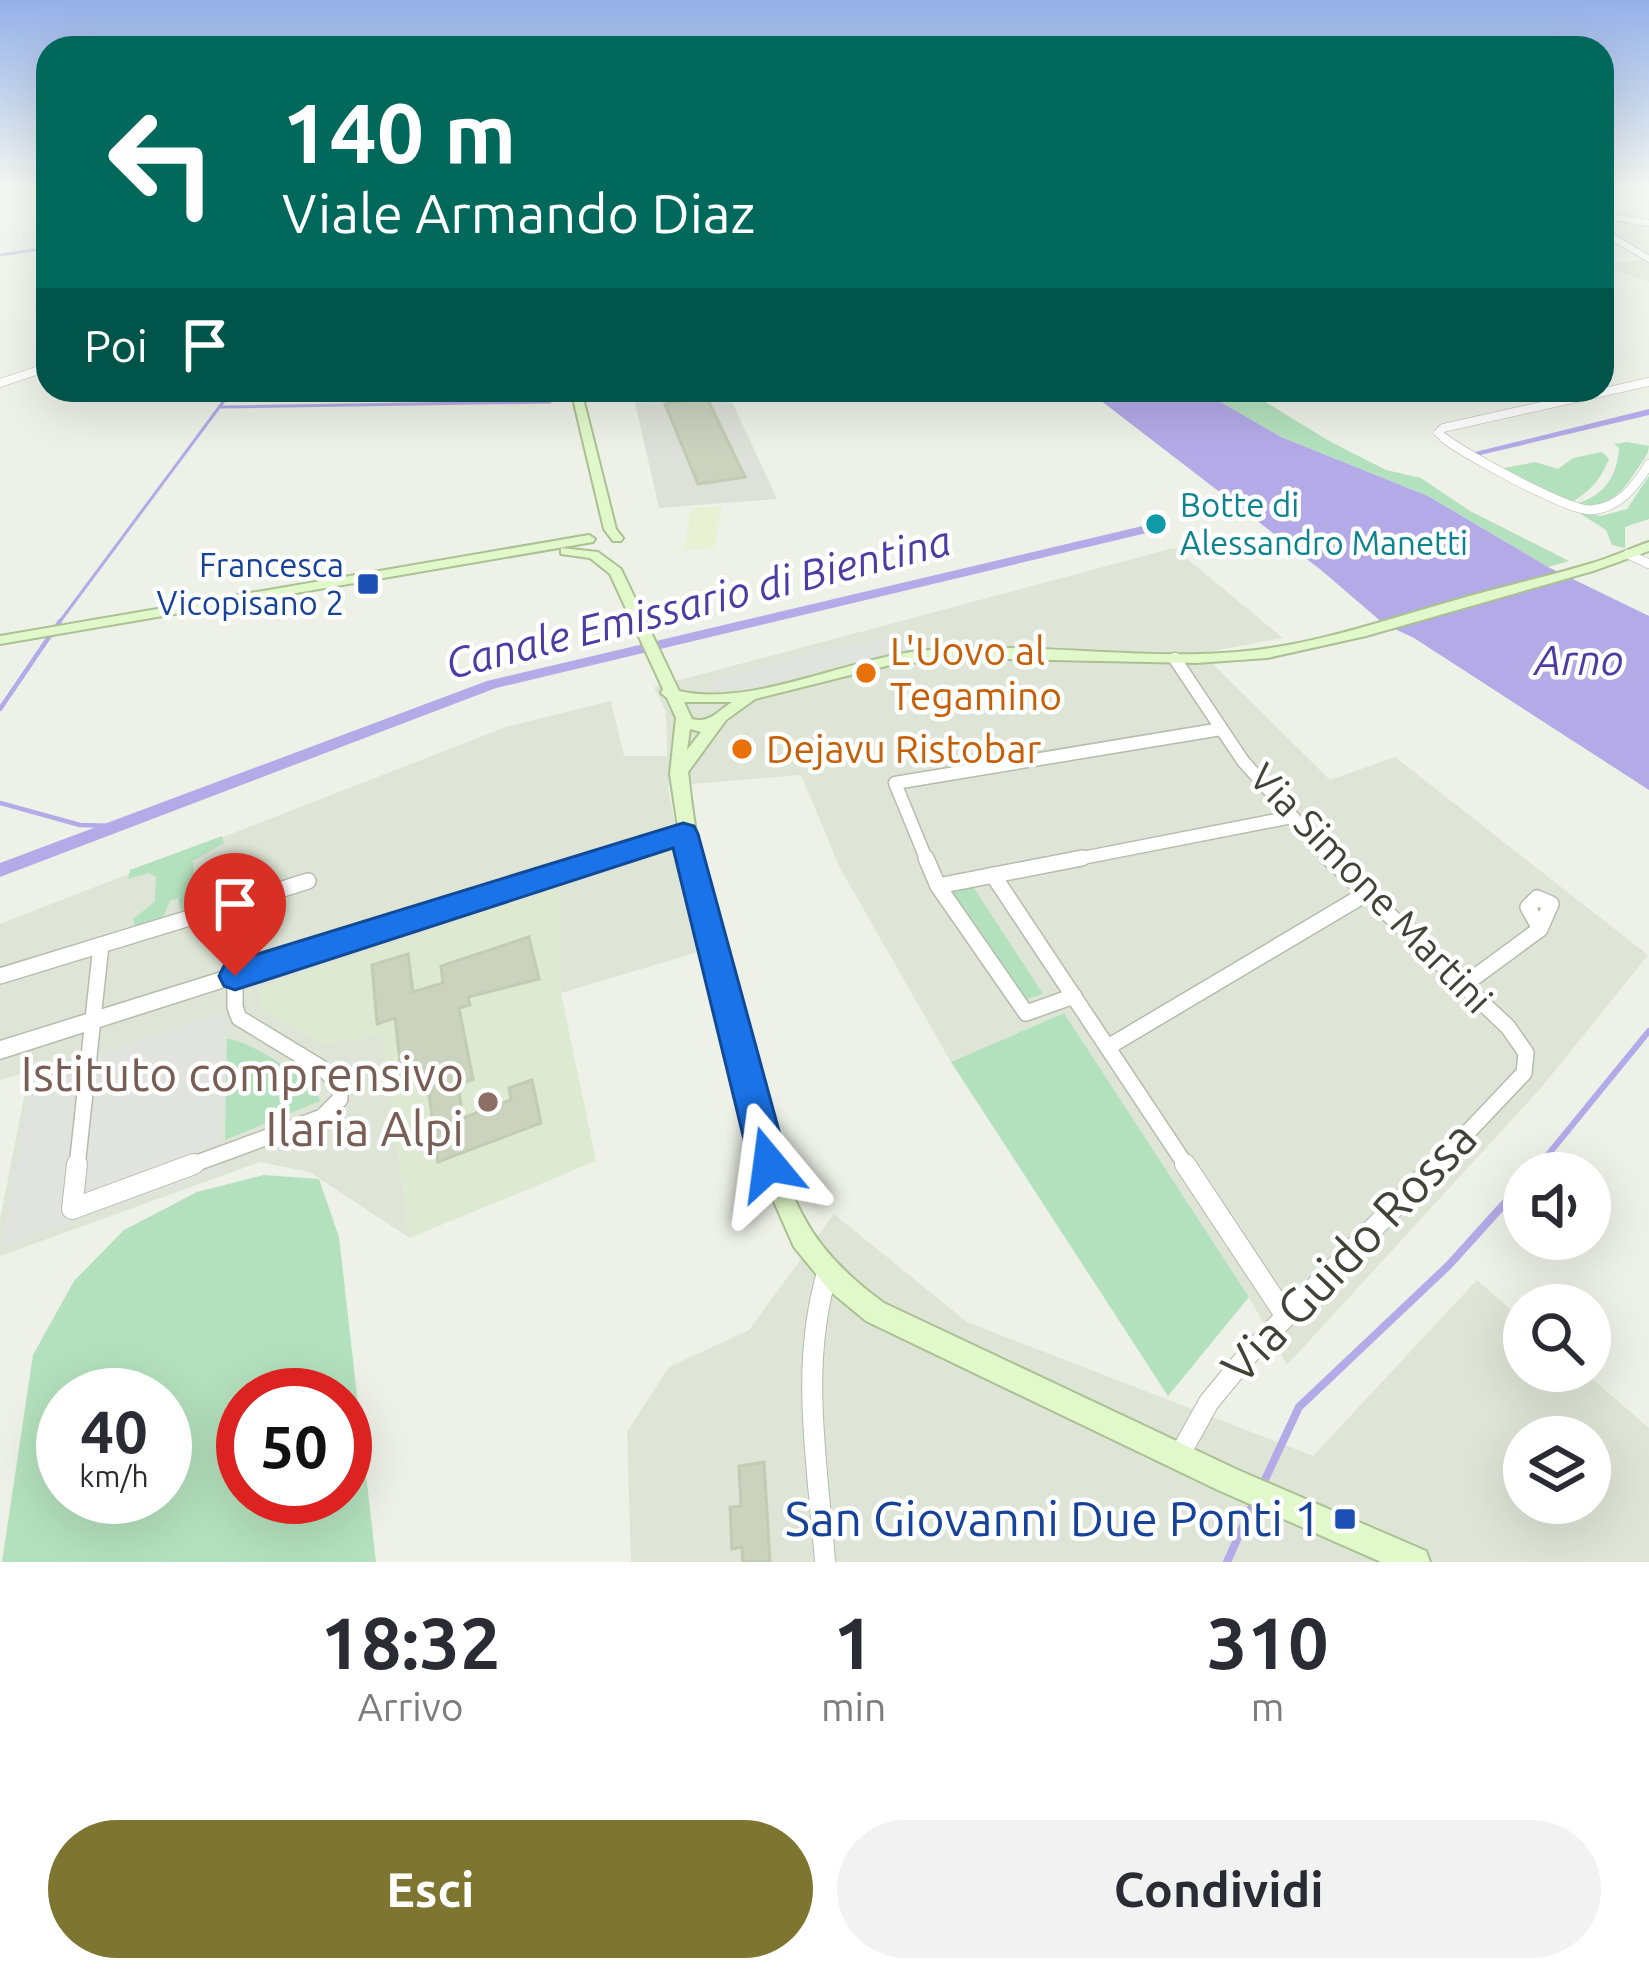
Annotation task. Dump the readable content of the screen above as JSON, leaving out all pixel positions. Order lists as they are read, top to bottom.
{
  "streets": {
    "street": ["Via Simone Martini", "Via Guido Rossa"]
  },
  "crossings": [
    ["Via Simone Martini", "Via Guido Rossa"]
  ],
  "water": ["Canale Emissario di Bientina", "Arno"],
  "places": {
    "other": [
      "Botte di Alessandro Manetti",
      "L'Uovo al Tegamino",
      "Dejavu Ristobar",
      "Istituto comprensivo Ilaria Alpi"
    ],
    "transit": ["Francesca Vicopisano 2", "San Giovanni Due Ponti 1"]
  },
  "page": {
    "turn": ["140 m", "Viale Armando Diaz"],
    "then": "Poi",
    "speed": "40 km/h",
    "limit": "50",
    "eta": [
      "18:32",
      "Arrivo",
      "1",
      "min",
      "310",
      "m"
    ],
    "buttons": ["Esci", "Condividi"]
  }
}
